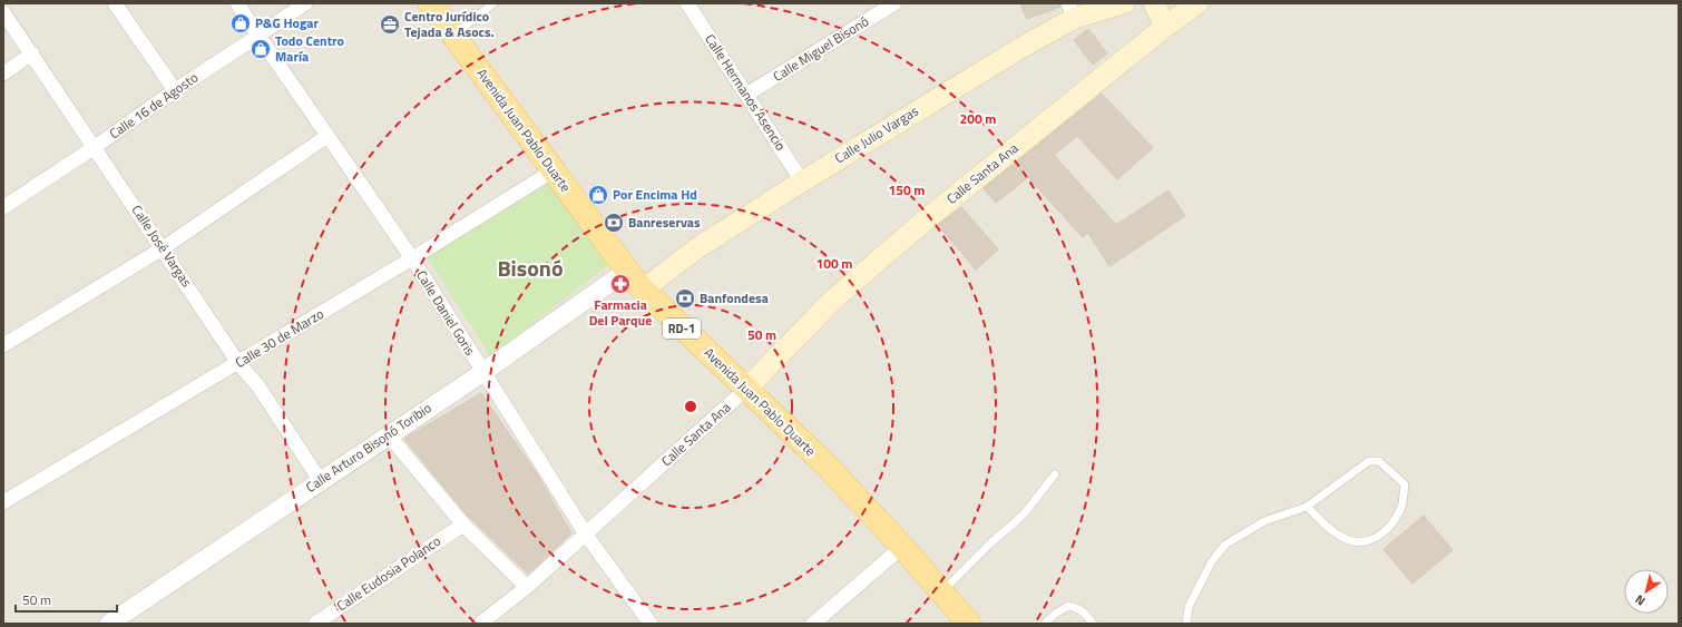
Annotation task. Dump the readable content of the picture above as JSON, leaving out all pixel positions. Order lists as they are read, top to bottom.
{
  "streets": {
    "main road": [
      "Avenida Juan Pablo Duarte",
      "Calle Julio Vargas",
      "Calle Santa Ana",
      "RD-1"
    ],
    "street": [
      "Calle Miguel Bisonó",
      "Calle Hermanos Asencio",
      "Calle 16 de Agosto",
      "Calle José Vargas",
      "Calle Daniel Goris",
      "Calle 30 de Marzo",
      "Calle Arturo Bisonó Toribio",
      "Calle Eudosia Polanco"
    ]
  },
  "crossings": [
    ["Calle Miguel Bisonó", "Calle Hermanos Asencio"],
    ["Calle Hermanos Asencio", "Calle Julio Vargas"],
    ["Calle 16 de Agosto", "Calle José Vargas"],
    ["Calle 16 de Agosto", "Calle Daniel Goris"],
    ["Avenida Juan Pablo Duarte", "Calle Julio Vargas"],
    ["Avenida Juan Pablo Duarte", "Calle Santa Ana"],
    ["Avenida Juan Pablo Duarte", "Calle 30 de Marzo"],
    ["Avenida Juan Pablo Duarte", "Calle Arturo Bisonó Toribio"],
    ["Calle Santa Ana", "Calle Daniel Goris"],
    ["Calle José Vargas", "Calle 30 de Marzo"],
    ["Calle José Vargas", "Calle Arturo Bisonó Toribio"],
    ["Calle Daniel Goris", "Calle 30 de Marzo"],
    ["Calle Daniel Goris", "Calle Arturo Bisonó Toribio"]
  ],
  "districts": ["Bisonó"],
  "places": {
    "shop": ["P&G Hogar", "Todo Centro María", "Por Encima Hd"],
    "office": ["Centro Jurídico Tejada & Asocs."],
    "bank": ["Banreservas", "Banfondesa"],
    "pharmacy": ["Farmacia Del Parque"]
  },
  "scale_bar": "50 m",
  "north": "bottom left",
  "rings": [
    "200 m",
    "150 m",
    "100 m",
    "50 m"
  ]
}
